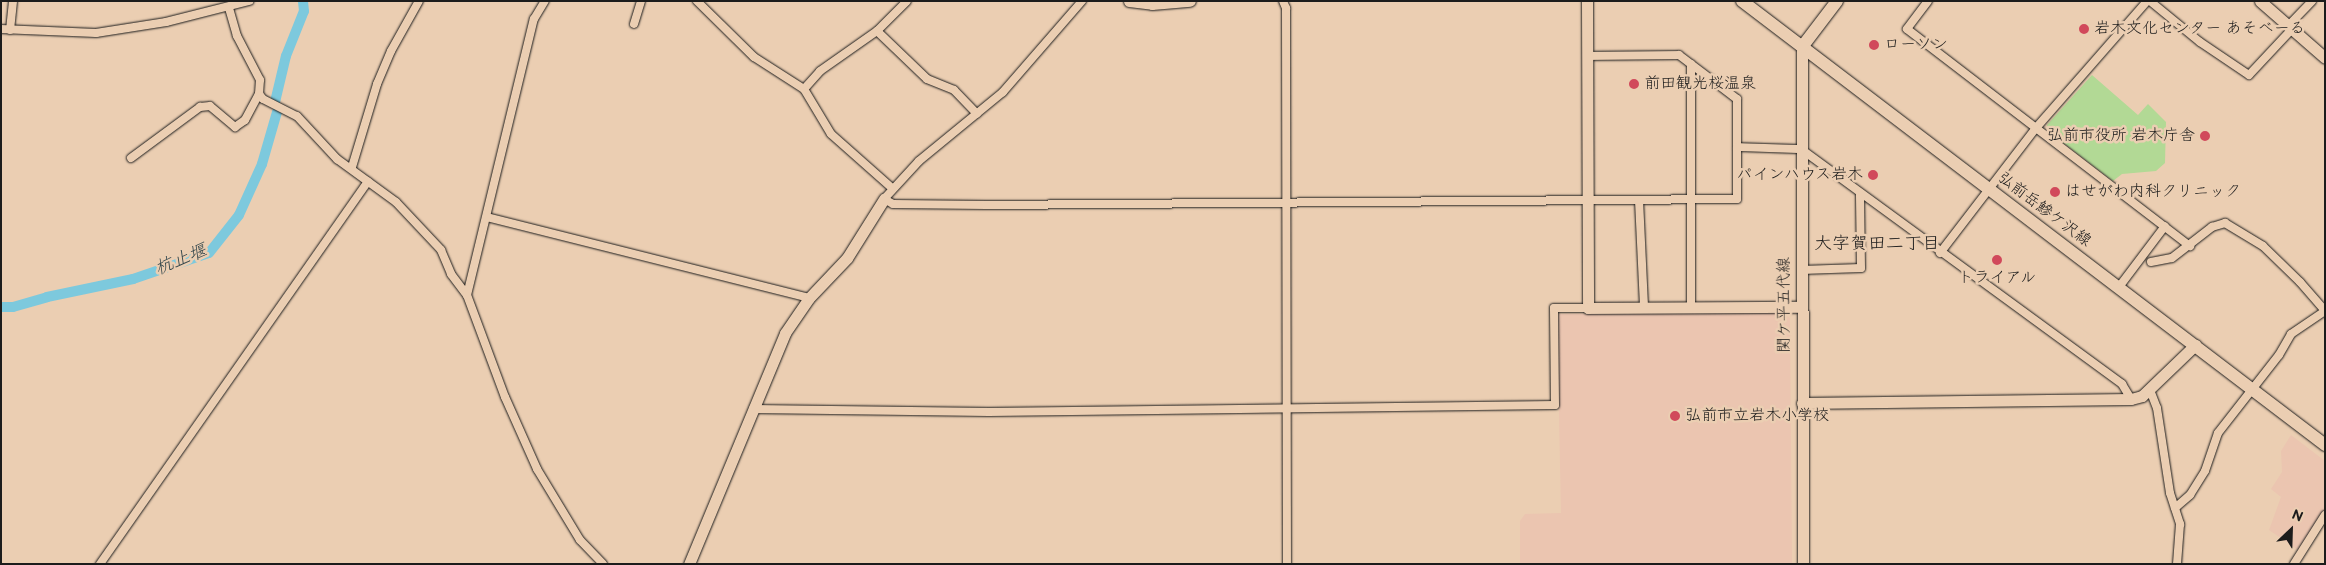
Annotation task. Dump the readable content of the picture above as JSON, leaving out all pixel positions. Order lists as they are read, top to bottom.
{
  "streets": {
    "main road": ["弘前岳鰺ケ沢線"],
    "street": ["関ケ平五代線"]
  },
  "crossings": [
    ["弘前岳鰺ケ沢線", "関ケ平五代線"]
  ],
  "districts": ["大字賀田二丁目"],
  "water": ["杭止堰"],
  "places": [
    "岩木文化センター あそべーる",
    "ローソン",
    "前田観光桜温泉",
    "弘前市役所 岩木庁舎",
    "パインハウス岩木",
    "はせがわ内科クリニック",
    "トライアル",
    "弘前市立岩木小学校"
  ],
  "north": "top right"
}
